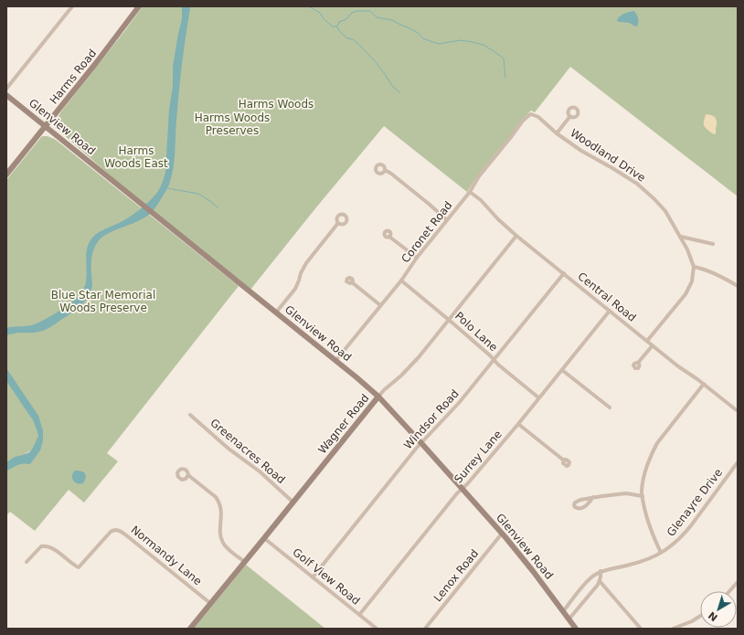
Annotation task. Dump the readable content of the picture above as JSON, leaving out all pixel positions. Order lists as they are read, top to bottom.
{
  "streets": {
    "main road": ["Harms Road", "Glenview Road", "Wagner Road"],
    "street": [
      "Woodland Drive",
      "Coronet Road",
      "Central Road",
      "Polo Lane",
      "Windsor Road",
      "Greenacres Road",
      "Surrey Lane",
      "Glenayre Drive",
      "Normandy Lane",
      "Lenox Road",
      "Golf View Road"
    ]
  },
  "crossings": [
    ["Harms Road", "Glenview Road"],
    ["Glenview Road", "Coronet Road"],
    ["Glenview Road", "Windsor Road"],
    ["Glenview Road", "Wagner Road"],
    ["Glenview Road", "Surrey Lane"],
    ["Glenview Road", "Glenayre Drive"],
    ["Glenview Road", "Lenox Road"],
    ["Woodland Drive", "Coronet Road"],
    ["Coronet Road", "Central Road"],
    ["Coronet Road", "Polo Lane"],
    ["Central Road", "Windsor Road"],
    ["Central Road", "Wagner Road"],
    ["Central Road", "Surrey Lane"],
    ["Polo Lane", "Windsor Road"],
    ["Polo Lane", "Wagner Road"],
    ["Polo Lane", "Surrey Lane"],
    ["Windsor Road", "Golf View Road"],
    ["Wagner Road", "Greenacres Road"],
    ["Wagner Road", "Normandy Lane"],
    ["Wagner Road", "Golf View Road"],
    ["Surrey Lane", "Golf View Road"]
  ],
  "parks": [
    "Harms Woods",
    "Harms Woods Preserves",
    "Harms Woods East",
    "Blue Star Memorial Woods Preserve"
  ],
  "north": "bottom left"
}
